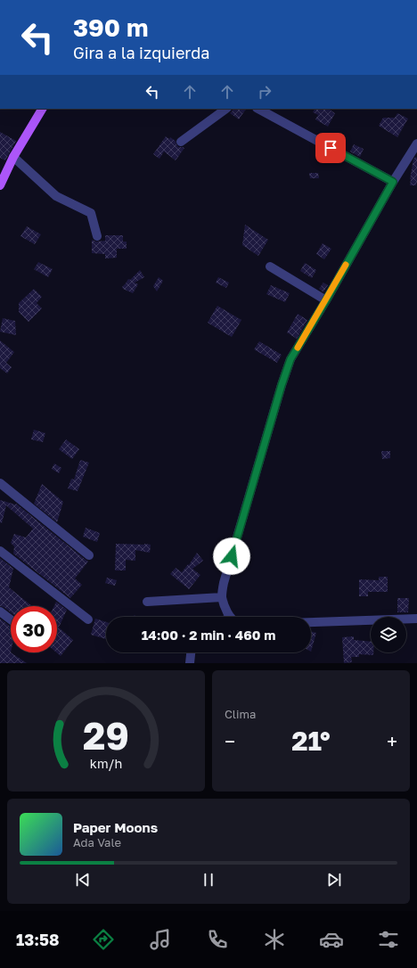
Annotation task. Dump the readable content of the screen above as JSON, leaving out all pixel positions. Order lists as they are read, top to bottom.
{
  "page": {
    "turn": ["390 m", "Gira a la izquierda"],
    "limit": "30",
    "trip": "14:00 · 2 min · 460 m",
    "tile": "Clima",
    "heat": ["−", "21°", "+"],
    "song": ["Paper Moons", "Ada Vale"],
    "tabs": "13:58",
    "gauge": ["29", "km/h"]
  }
}
